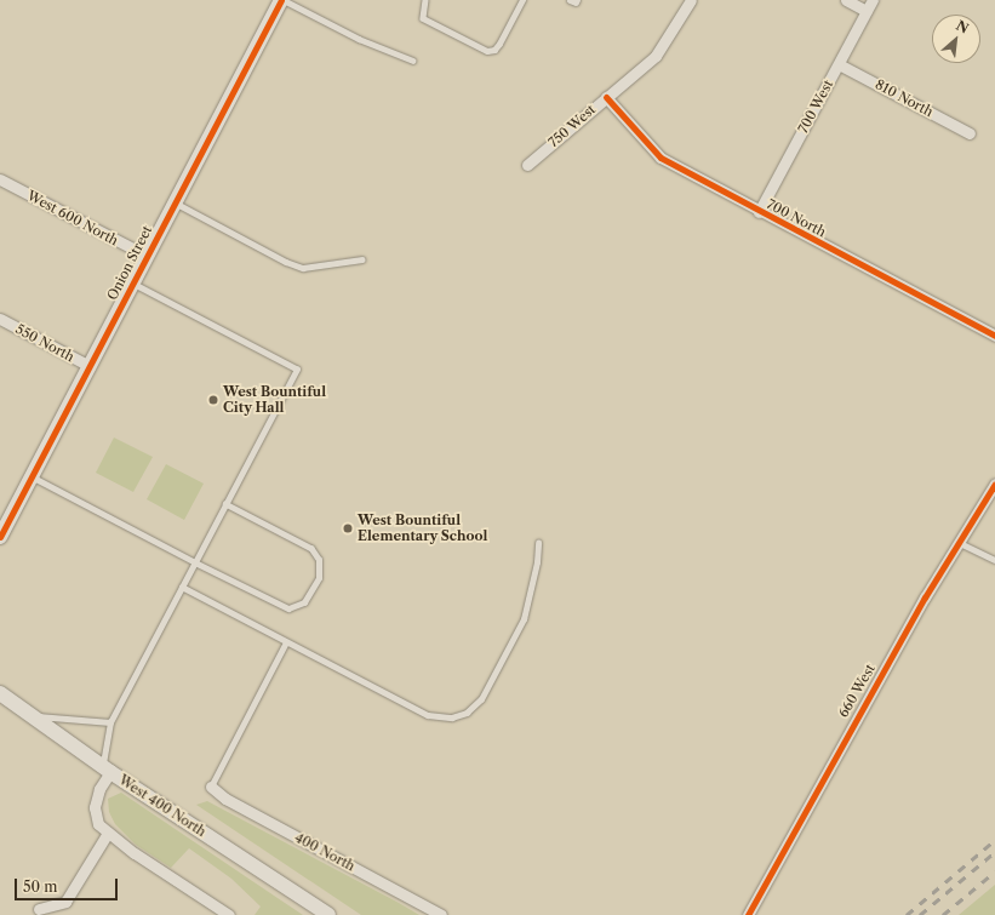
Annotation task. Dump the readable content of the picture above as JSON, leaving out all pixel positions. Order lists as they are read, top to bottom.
{
  "streets": {
    "street": [
      "810 North",
      "700 West",
      "750 West",
      "West 600 North",
      "700 North",
      "Onion Street",
      "550 North",
      "660 West",
      "West 400 North",
      "400 North"
    ]
  },
  "crossings": [
    ["810 North", "700 West"],
    ["700 West", "700 North"],
    ["750 West", "700 North"],
    ["West 600 North", "Onion Street"],
    ["Onion Street", "550 North"]
  ],
  "places": ["West Bountiful City Hall", "West Bountiful Elementary School"],
  "scale_bar": "50 m",
  "north": "top right"
}
